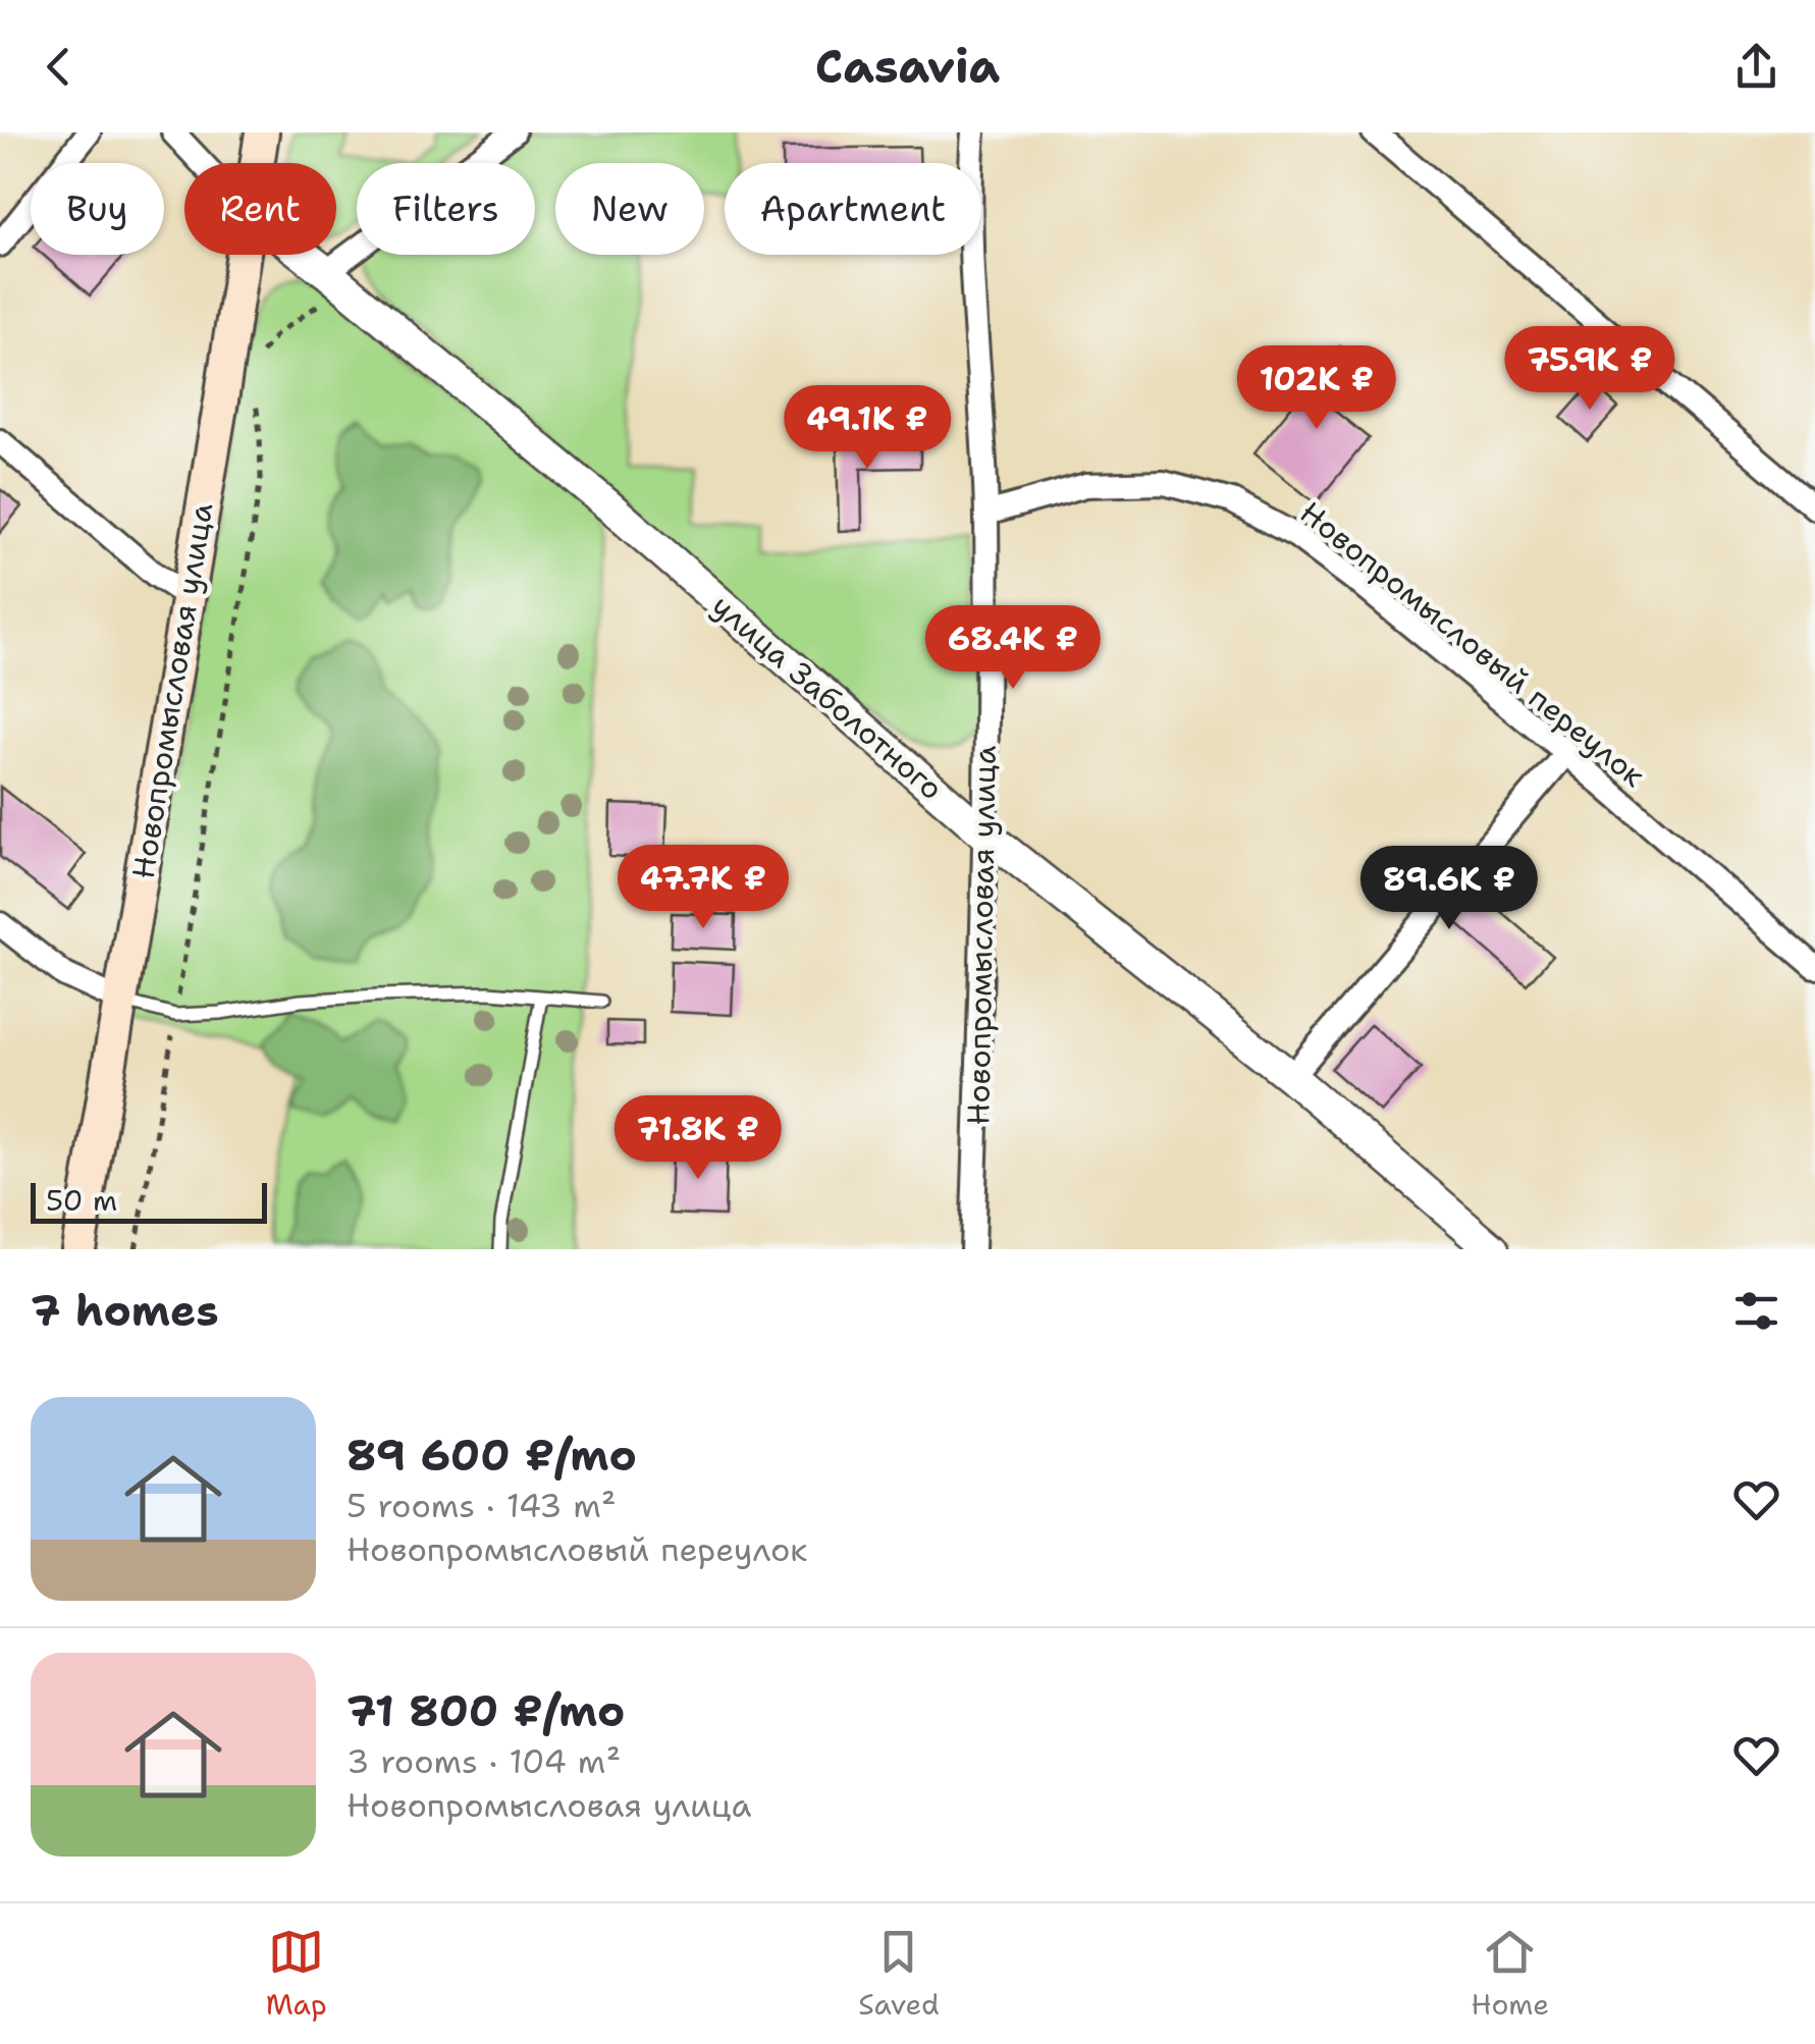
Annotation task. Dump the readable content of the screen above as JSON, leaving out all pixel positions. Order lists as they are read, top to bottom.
{
  "streets": {
    "main road": ["Новопромысловая улица"],
    "street": ["Новопромысловый переулок", "улица Заболотного"]
  },
  "crossings": [
    ["Новопромысловый переулок", "Новопромысловая улица"],
    ["Новопромысловая улица", "улица Заболотного"]
  ],
  "scale_bar": "50 m",
  "page": {
    "header": "Casavia",
    "chip": [
      "Buy",
      "Rent",
      "Filters",
      "New",
      "Apartment"
    ],
    "price": [
      "75.9K ₽",
      "102K ₽",
      "49.1K ₽",
      "68.4K ₽",
      "47.7K ₽",
      "89.6K ₽",
      "71.8K ₽"
    ],
    "scale": "50 m",
    "heading": "7 homes",
    "list": [
      {
        "name": "89 600 ₽/mo",
        "note": "5 rooms · 143 m² · Новопромысловый переулок"
      },
      {
        "name": "71 800 ₽/mo",
        "note": "3 rooms · 104 m² · Новопромысловая улица"
      }
    ],
    "tabs": ["Map", "Saved", "Home"]
  }
}
